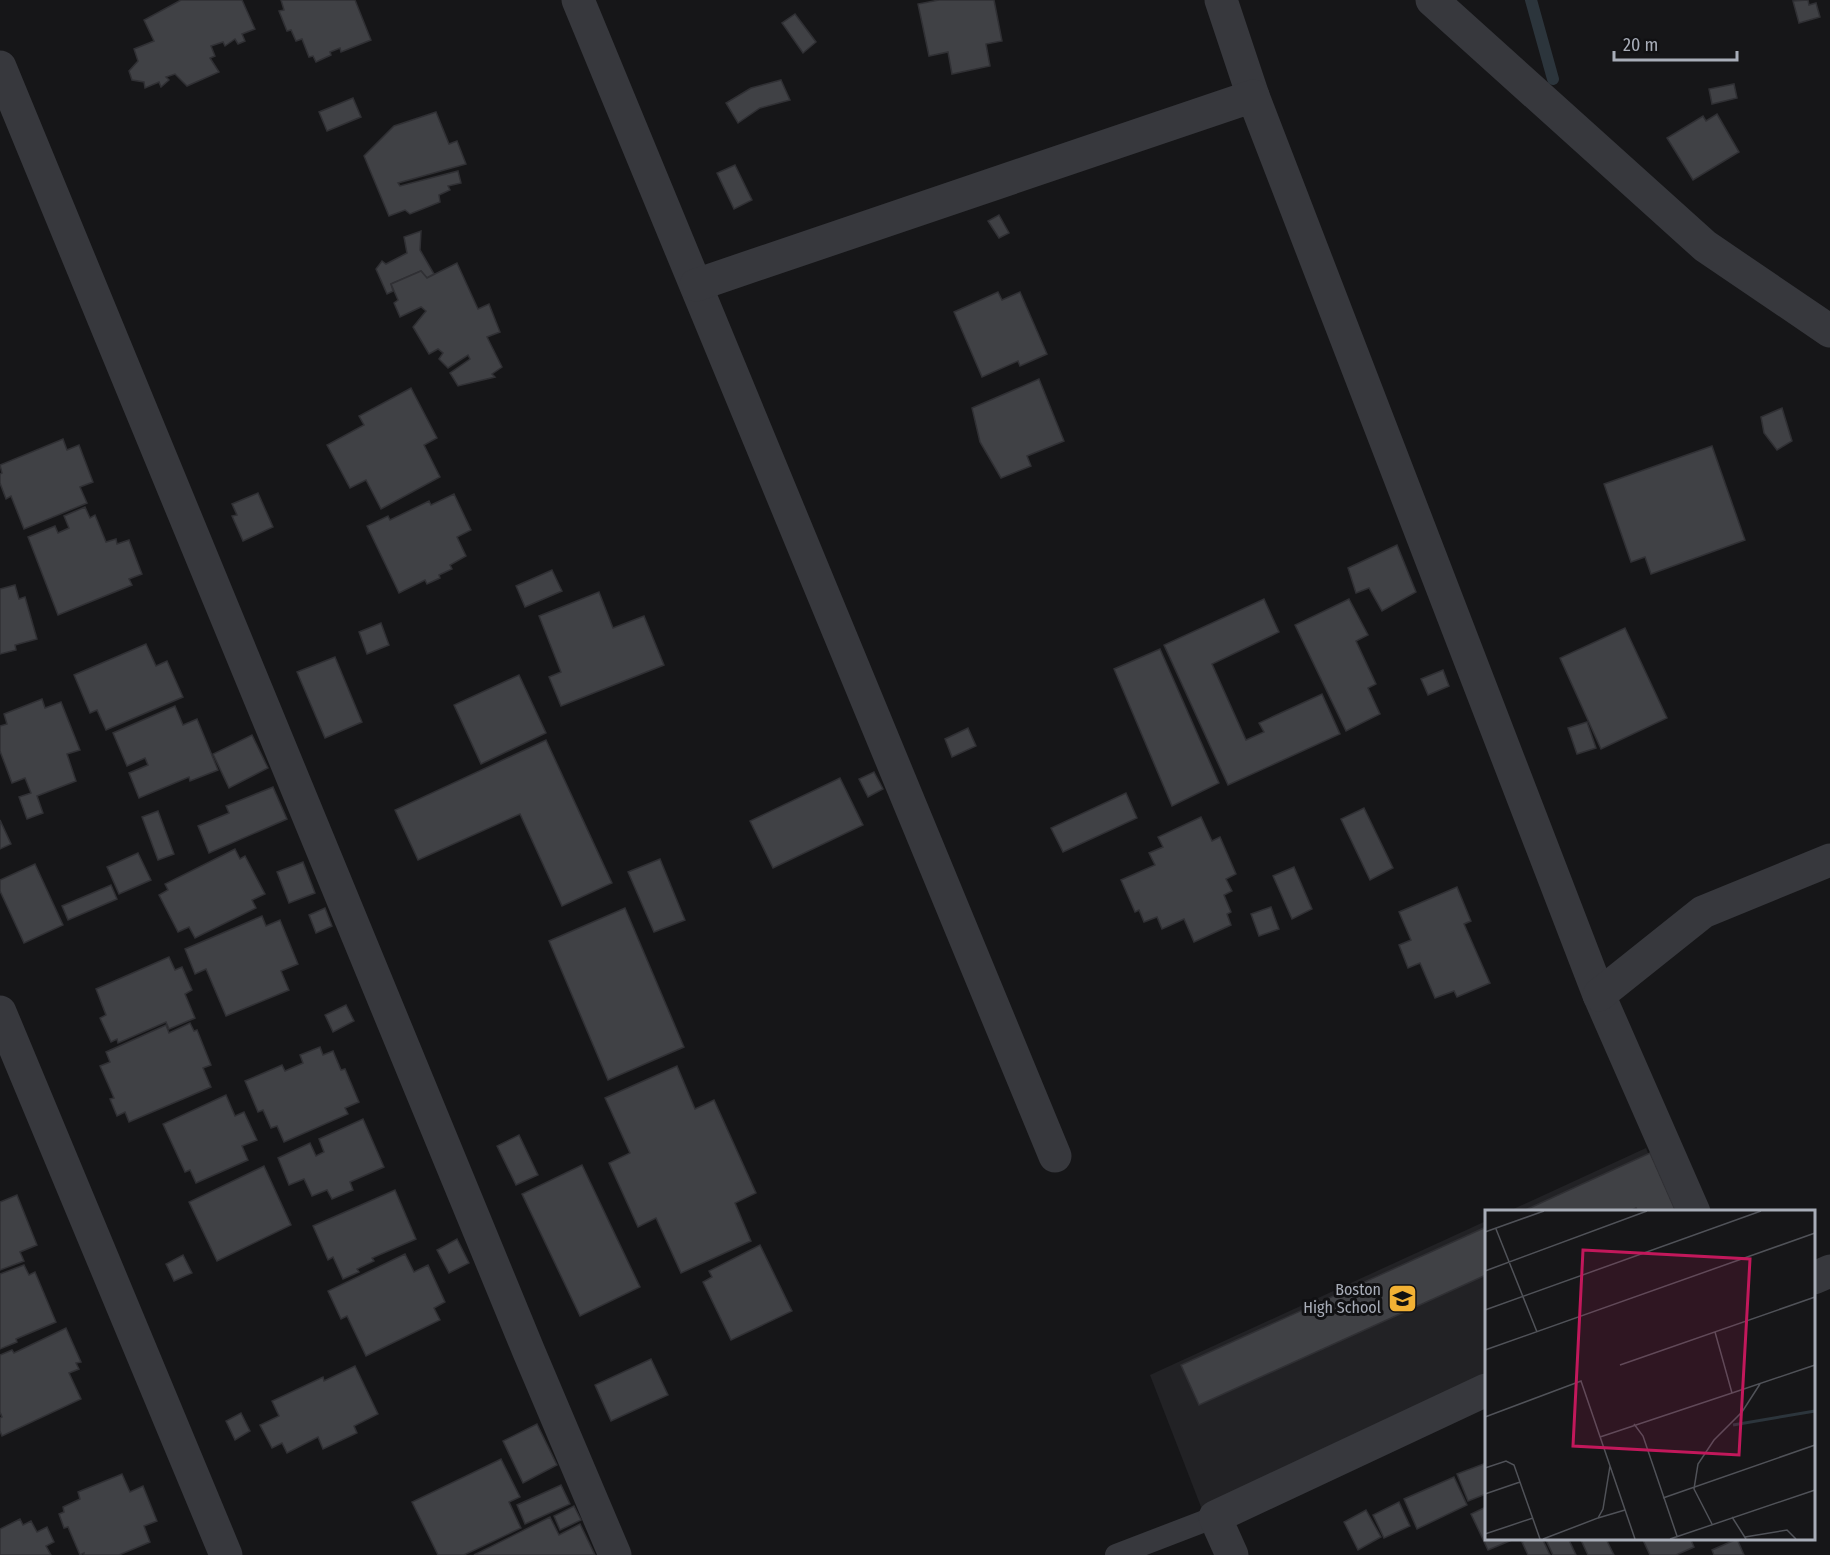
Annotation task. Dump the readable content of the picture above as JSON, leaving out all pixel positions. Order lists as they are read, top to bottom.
{
  "places": {
    "school or university": ["Boston High School"]
  },
  "scale_bar": "20 m"
}
